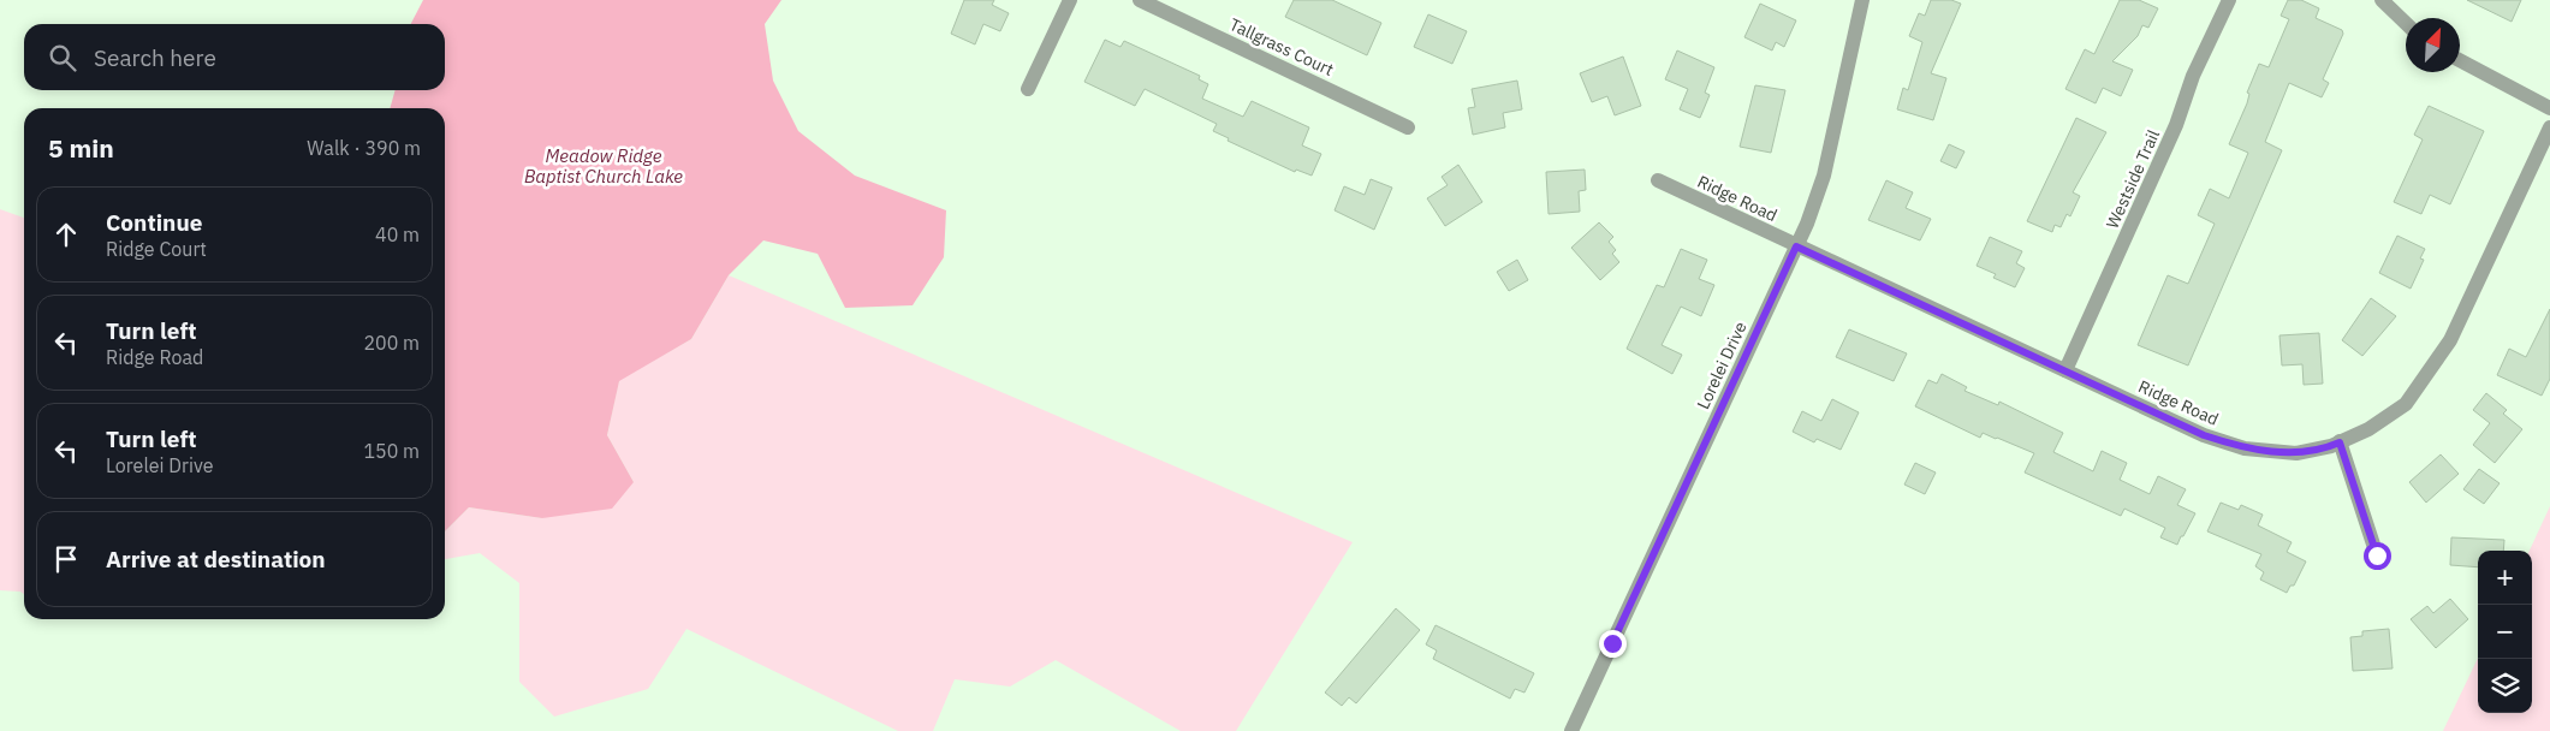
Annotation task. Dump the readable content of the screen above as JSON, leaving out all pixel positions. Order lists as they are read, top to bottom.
{
  "streets": {
    "street": [
      "Tallgrass Court",
      "Westside Trail",
      "Ridge Road",
      "Lorelei Drive"
    ]
  },
  "crossings": [
    ["Westside Trail", "Ridge Road"],
    ["Ridge Road", "Lorelei Drive"]
  ],
  "water": ["Meadow Ridge Baptist Church Lake"],
  "north": "top right",
  "page": {
    "search": "Search here",
    "heading": ["5 min", "Walk · 390 m"],
    "list": [
      ["Continue", "Ridge Court", "40 m"],
      ["Turn left", "Ridge Road", "200 m"],
      ["Turn left", "Lorelei Drive", "150 m"],
      "Arrive at destination"
    ],
    "map_buttons": ["+", "−"]
  }
}
